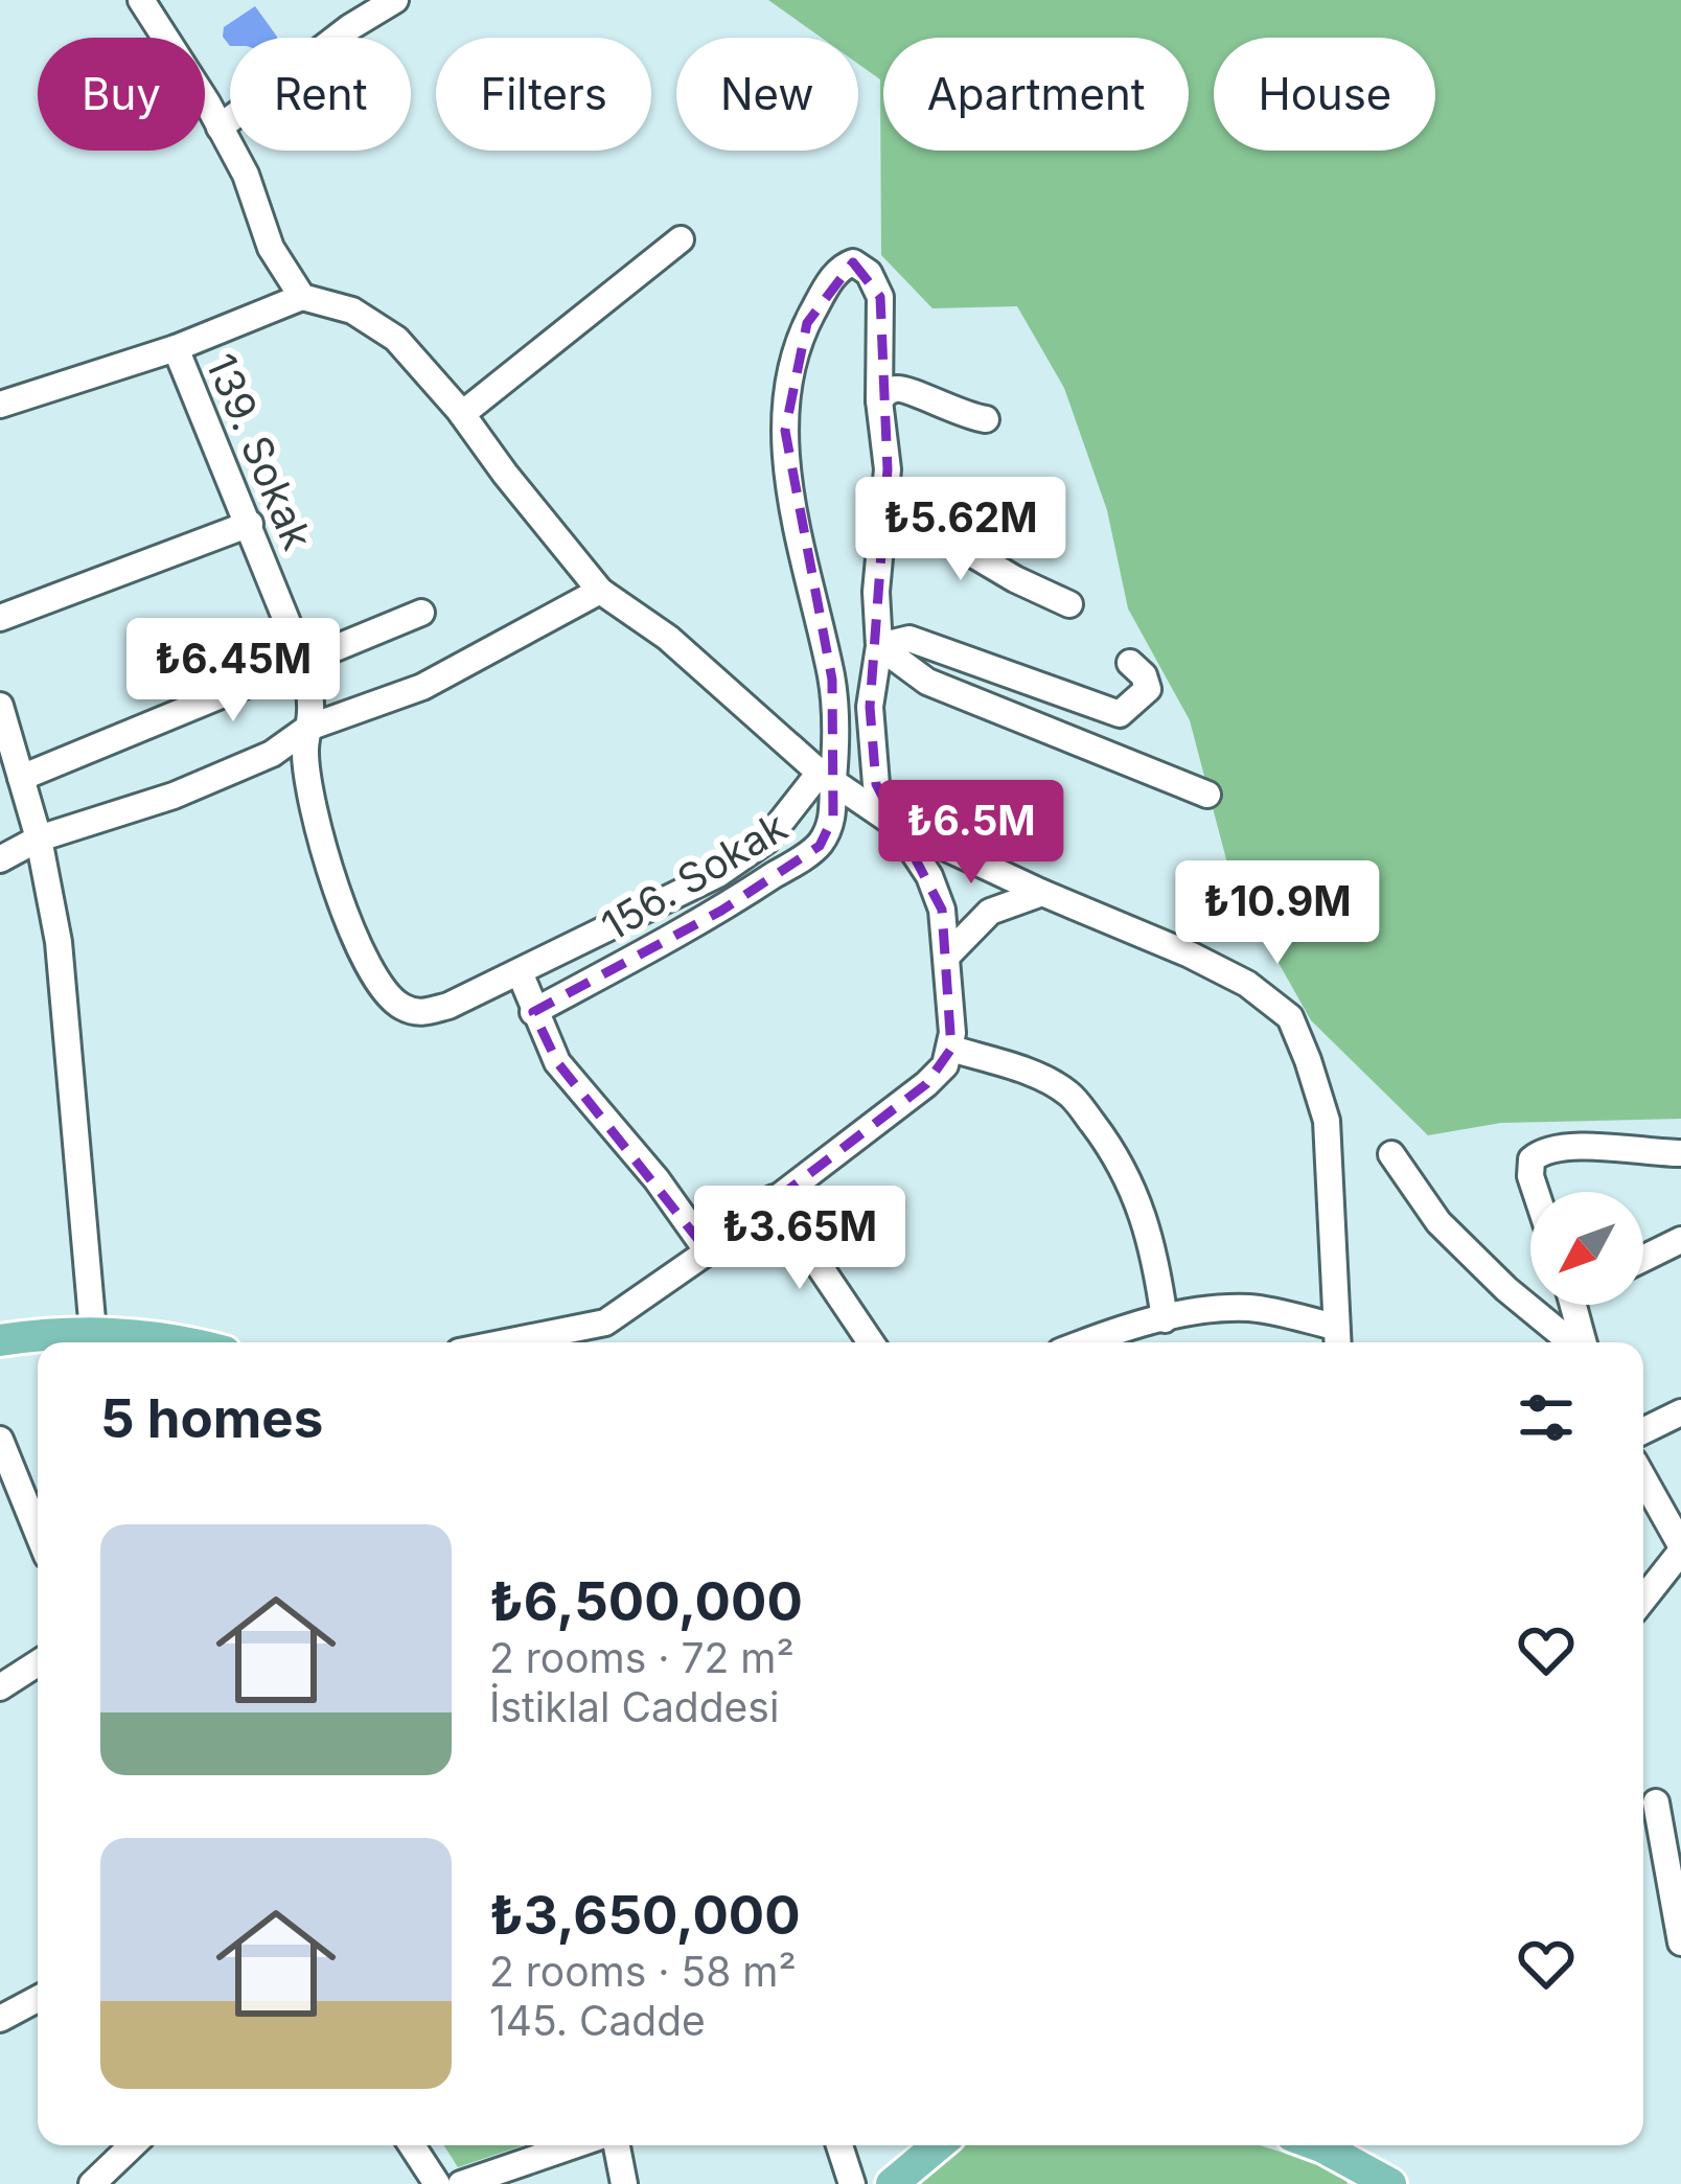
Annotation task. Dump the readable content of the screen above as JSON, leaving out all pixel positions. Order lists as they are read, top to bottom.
{
  "streets": {
    "street": ["139. Sokak", "156. Sokak"]
  },
  "north": "bottom left",
  "page": {
    "chip": [
      "Buy",
      "Rent",
      "Filters",
      "New",
      "Apartment",
      "House"
    ],
    "price": [
      "₺5.62M",
      "₺6.45M",
      "₺6.5M",
      "₺10.9M",
      "₺3.65M"
    ],
    "heading": "5 homes",
    "list": [
      {
        "name": "₺6,500,000",
        "note": "2 rooms · 72 m² · İstiklal Caddesi"
      },
      {
        "name": "₺3,650,000",
        "note": "2 rooms · 58 m² · 145. Cadde"
      }
    ]
  }
}
